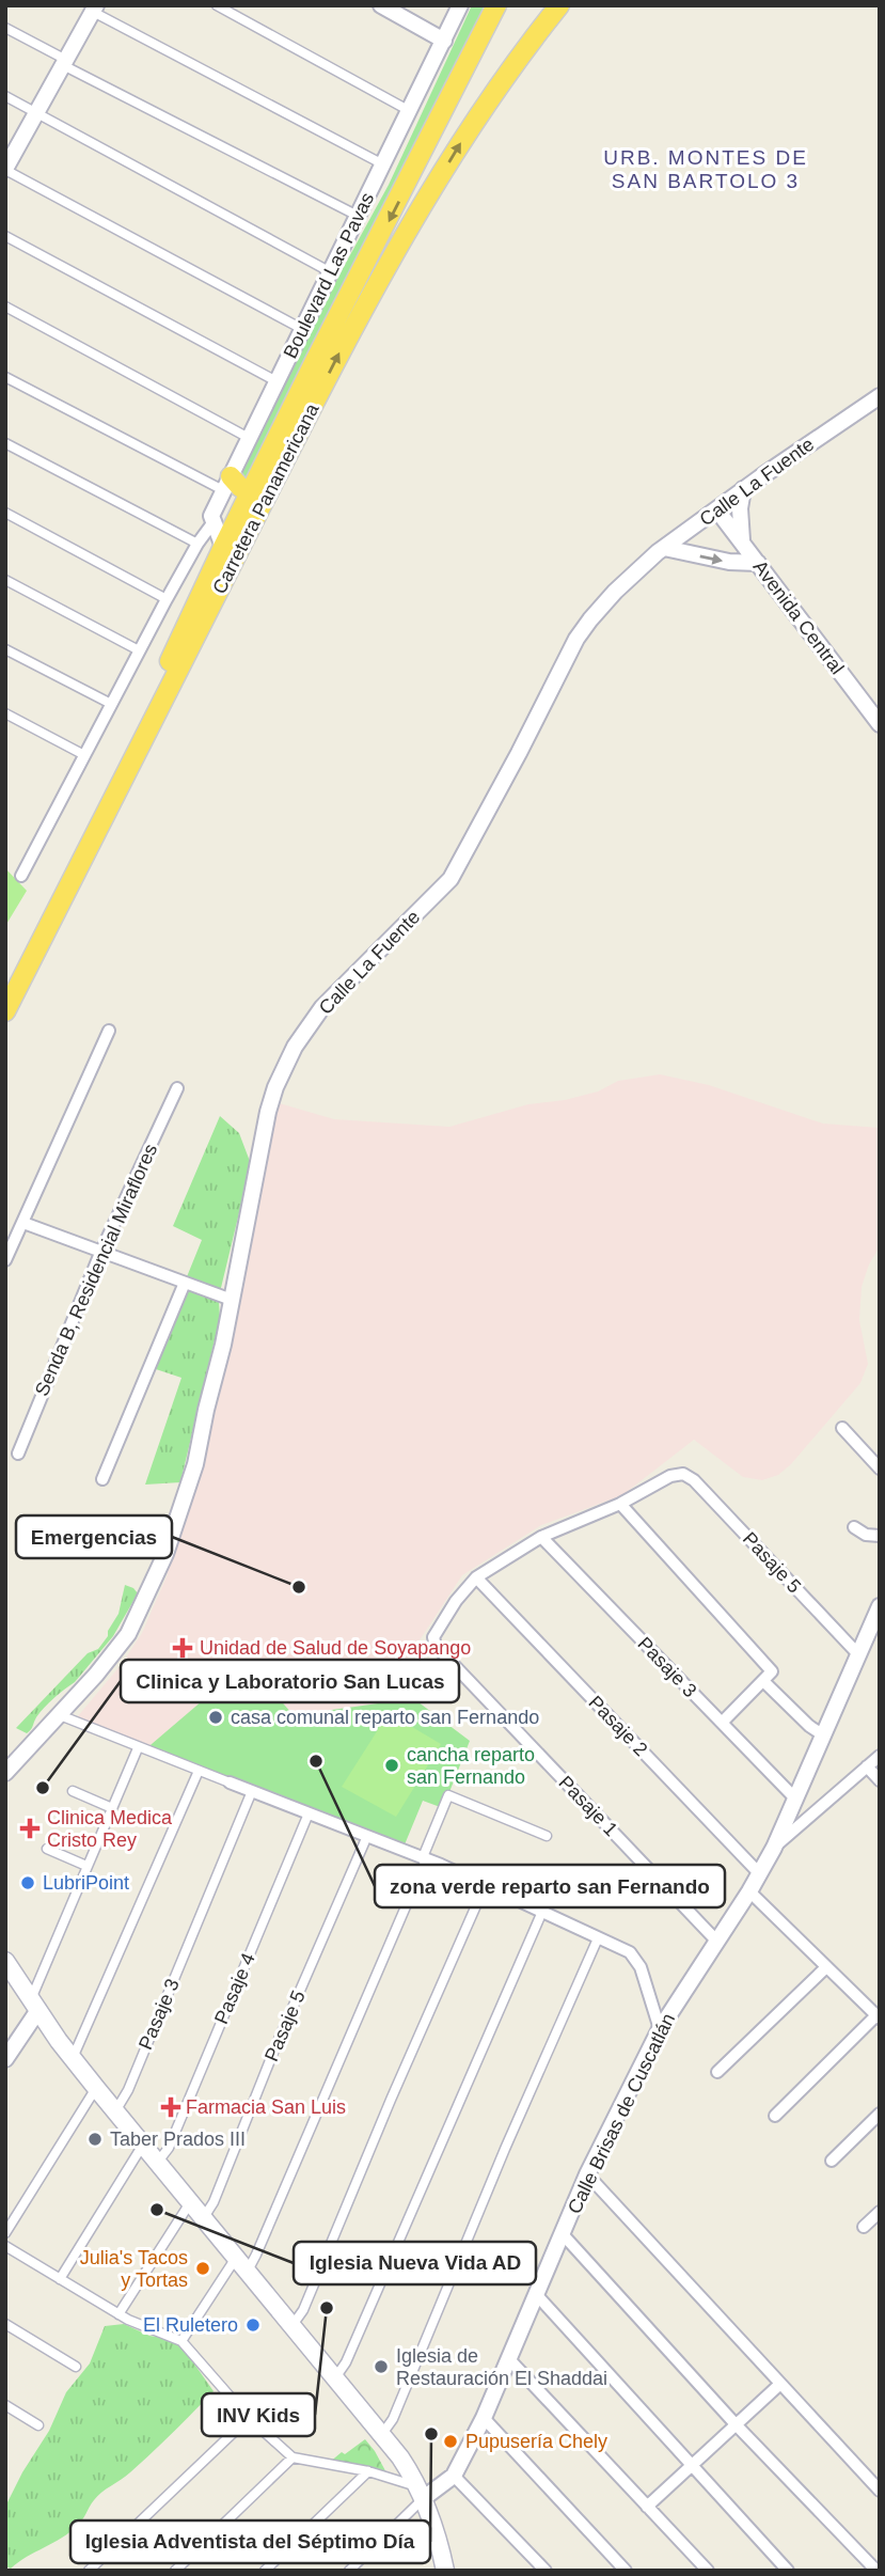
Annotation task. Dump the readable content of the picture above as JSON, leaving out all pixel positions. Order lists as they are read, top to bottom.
{
  "streets": {
    "highway": ["Carretera Panamericana"],
    "street": [
      "Boulevard Las Pavas",
      "Calle La Fuente",
      "Avenida Central",
      "Senda B, Residencial Miraflores",
      "Pasaje 5",
      "Pasaje 3",
      "Pasaje 2",
      "Pasaje 1",
      "Pasaje 4",
      "Calle Brisas de Cuscatlán"
    ]
  },
  "crossings": [
    ["Calle La Fuente", "Avenida Central"],
    ["Pasaje 5", "Calle Brisas de Cuscatlán"],
    ["Pasaje 3", "Calle Brisas de Cuscatlán"],
    ["Pasaje 2", "Pasaje 1"],
    ["Pasaje 2", "Calle Brisas de Cuscatlán"],
    ["Pasaje 1", "Calle Brisas de Cuscatlán"]
  ],
  "districts": ["URB. MONTES DE SAN BARTOLO 3"],
  "places": {
    "other": [
      "Emergencias",
      "casa comunal reparto san Fernando",
      "zona verde reparto san Fernando",
      "cancha reparto san Fernando",
      "Clinica y Laboratorio San Lucas",
      "LubriPoint",
      "Taber Prados III",
      "Iglesia Nueva Vida AD",
      "Julia's Tacos y Tortas",
      "INV Kids",
      "El Ruletero",
      "Iglesia de Restauración El Shaddai",
      "Iglesia Adventista del Séptimo Día",
      "Pupusería Chely"
    ],
    "health": ["Unidad de Salud de Soyapango", "Clinica Medica Cristo Rey", "Farmacia San Luis"]
  }
}
